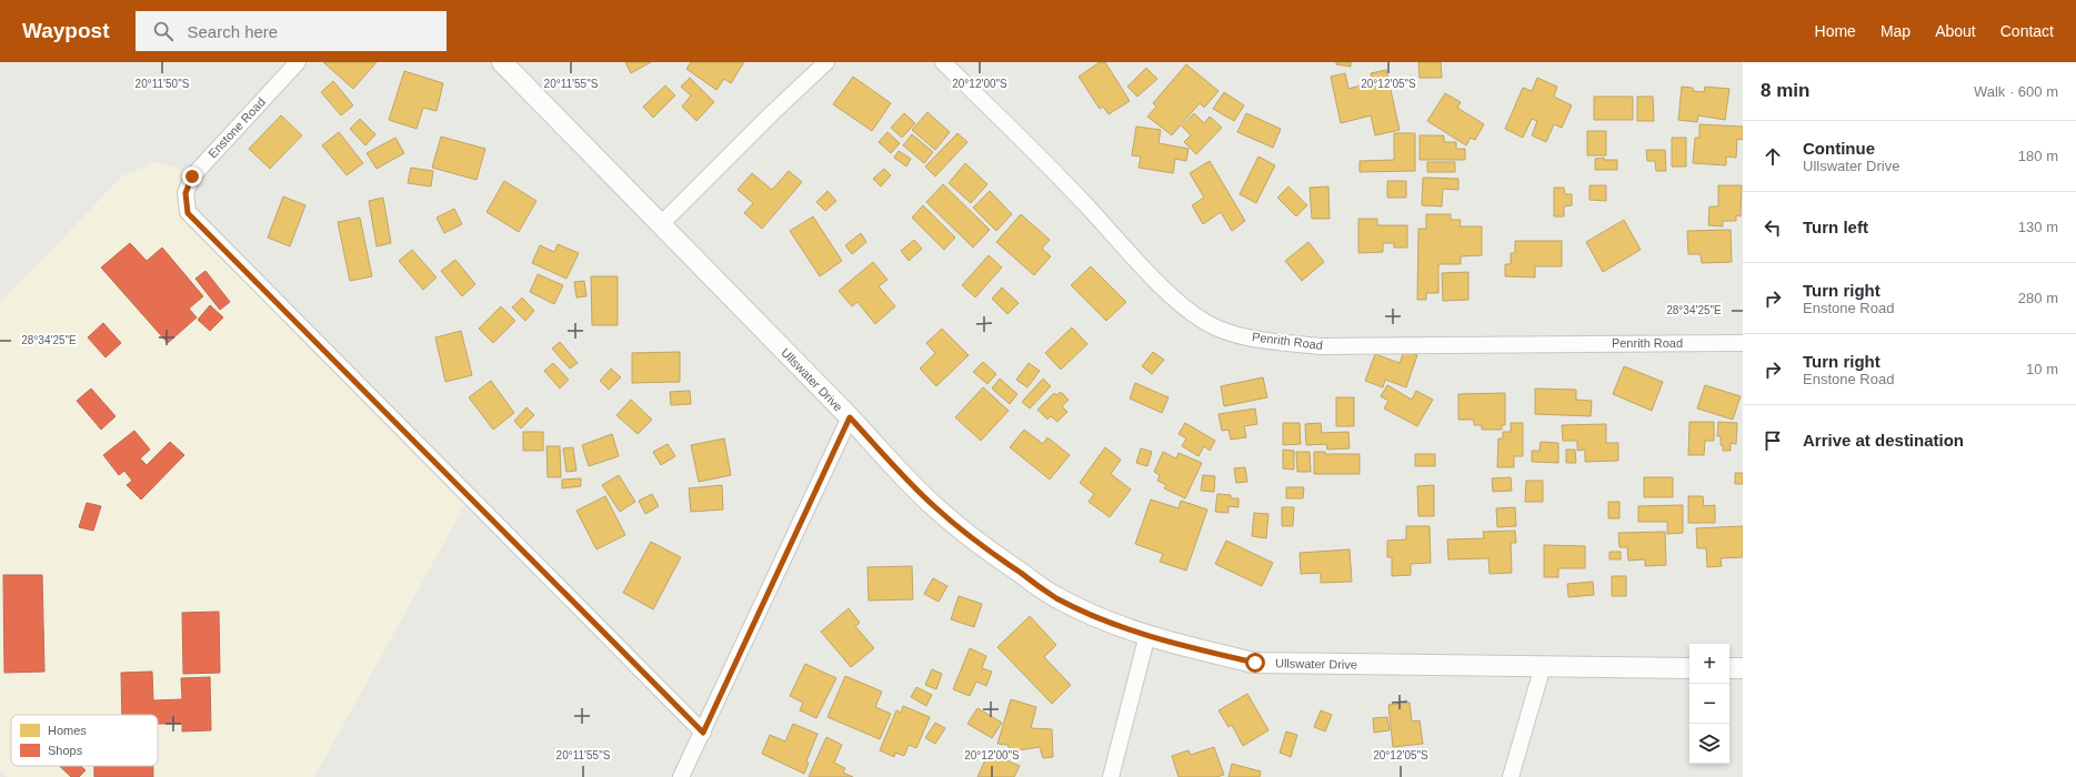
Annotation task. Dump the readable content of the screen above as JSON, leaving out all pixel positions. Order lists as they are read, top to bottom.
{
  "streets": {
    "street": ["Enstone Road", "Penrith Road", "Ullswater Drive"]
  },
  "legend": ["Homes", "Shops"],
  "page": {
    "header": "Waypost",
    "search": "Search here",
    "nav": [
      "Home",
      "Map",
      "About",
      "Contact"
    ],
    "heading": ["8 min", "Walk · 600 m"],
    "list": [
      ["Continue", "Ullswater Drive", "180 m"],
      ["Turn left", "130 m"],
      ["Turn right", "Enstone Road", "280 m"],
      ["Turn right", "Enstone Road", "10 m"],
      "Arrive at destination"
    ],
    "map_buttons": ["+", "−"]
  },
  "coordinates": [
    "20°11'50\"S",
    "20°11'55\"S",
    "20°12'00\"S",
    "20°12'05\"S",
    "28°34'25\"E"
  ]
}
